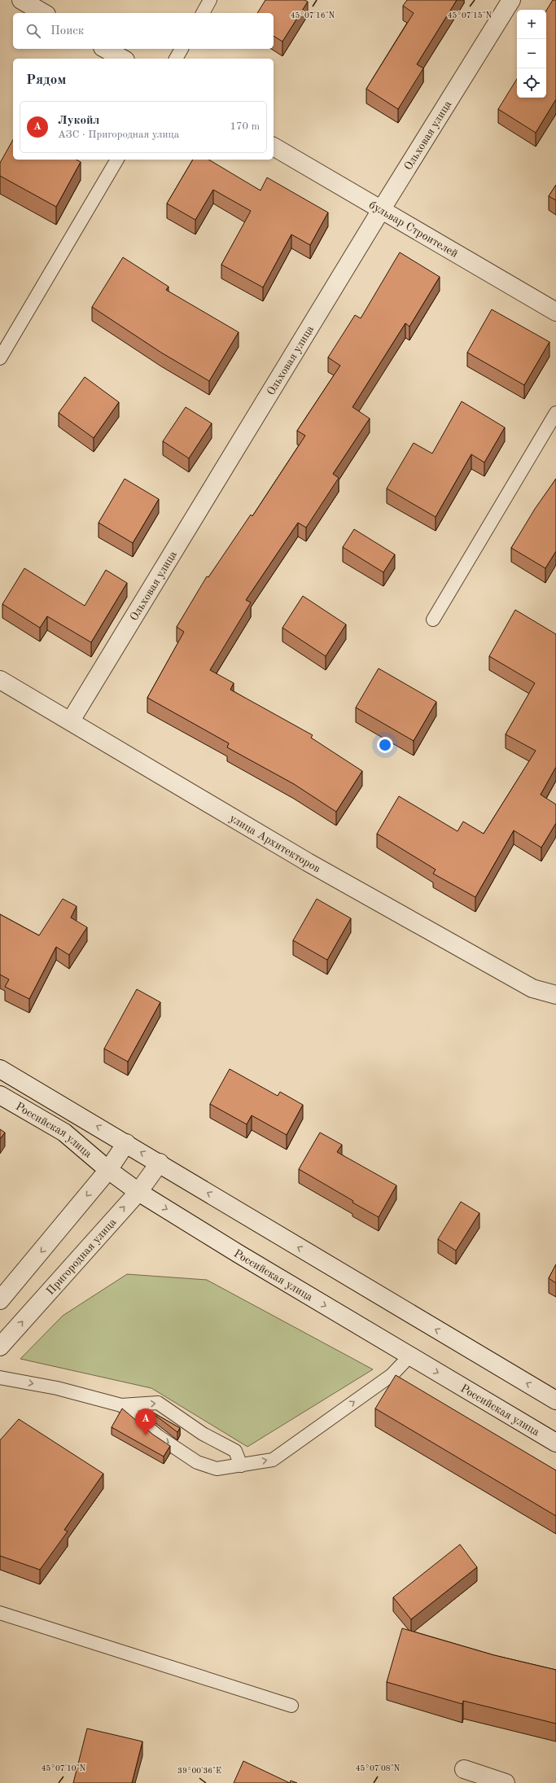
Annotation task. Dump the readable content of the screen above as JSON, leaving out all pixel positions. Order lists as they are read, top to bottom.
{
  "streets": {
    "street": [
      "Ольховая улица",
      "бульвар Строителей",
      "улица Архитекторов",
      "Российская улица",
      "Пригородная улица"
    ]
  },
  "crossings": [
    ["Ольховая улица", "бульвар Строителей"],
    ["Ольховая улица", "улица Архитекторов"],
    ["Российская улица", "Пригородная улица"]
  ],
  "page": {
    "map_buttons": ["+", "−"],
    "search": "Поиск",
    "heading": "Рядом",
    "list": [
      {
        "mark": "A",
        "name": "Лукойл",
        "note": "АЗС · Пригородная улица",
        "value": "170 m"
      }
    ],
    "pins": "A"
  },
  "coordinates": [
    "45°07'16\"N",
    "45°07'15\"N",
    "45°07'10\"N",
    "45°07'08\"N",
    "39°00'36\"E"
  ]
}
